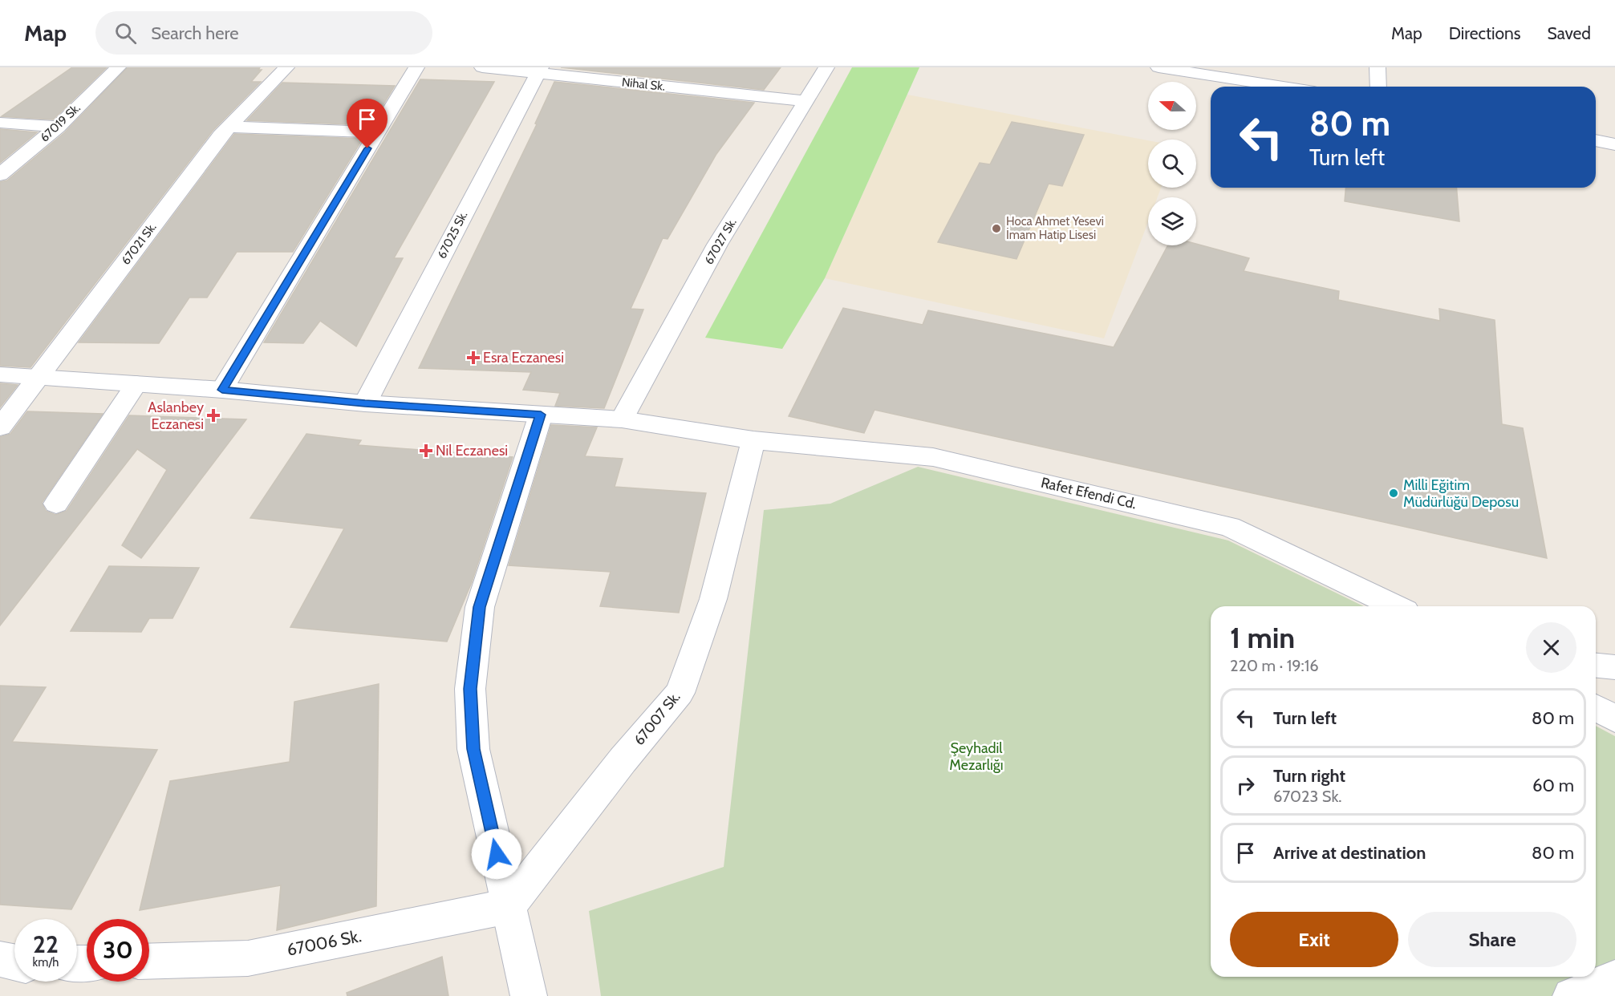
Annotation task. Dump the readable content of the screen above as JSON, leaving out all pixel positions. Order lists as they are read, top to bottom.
{
  "streets": {
    "street": [
      "Nihal Sk.",
      "67019 Sk.",
      "67025 Sk.",
      "67027 Sk.",
      "67021 Sk.",
      "Rafet Efendi Cd.",
      "67007 Sk.",
      "67006 Sk."
    ]
  },
  "crossings": [
    ["Nihal Sk.", "67025 Sk."],
    ["Nihal Sk.", "67027 Sk."],
    ["67025 Sk.", "Rafet Efendi Cd."],
    ["67027 Sk.", "Rafet Efendi Cd."],
    ["67021 Sk.", "Rafet Efendi Cd."],
    ["Rafet Efendi Cd.", "67007 Sk."],
    ["67007 Sk.", "67006 Sk."]
  ],
  "parks": ["Şeyhadil Mezarlığı"],
  "places": {
    "other": ["Hoca Ahmet Yesevi İmam Hatip Lisesi", "Milli Eğitim Müdürlüğü Deposu"],
    "health": ["Esra Eczanesi", "Aslanbey Eczanesi", "Nil Eczanesi"]
  },
  "north": "left",
  "page": {
    "header": "Map",
    "search": "Search here",
    "nav": ["Map", "Directions", "Saved"],
    "turn": ["80 m", "Turn left"],
    "heading": ["1 min", "220 m · 19:16"],
    "list": [
      {
        "name": "Turn left",
        "value": "80 m"
      },
      {
        "name": "Turn right",
        "note": "67023 Sk.",
        "value": "60 m"
      },
      {
        "name": "Arrive at destination",
        "value": "80 m"
      }
    ],
    "buttons": ["Exit", "Share"],
    "speed": "22 km/h",
    "limit": "30"
  }
}
